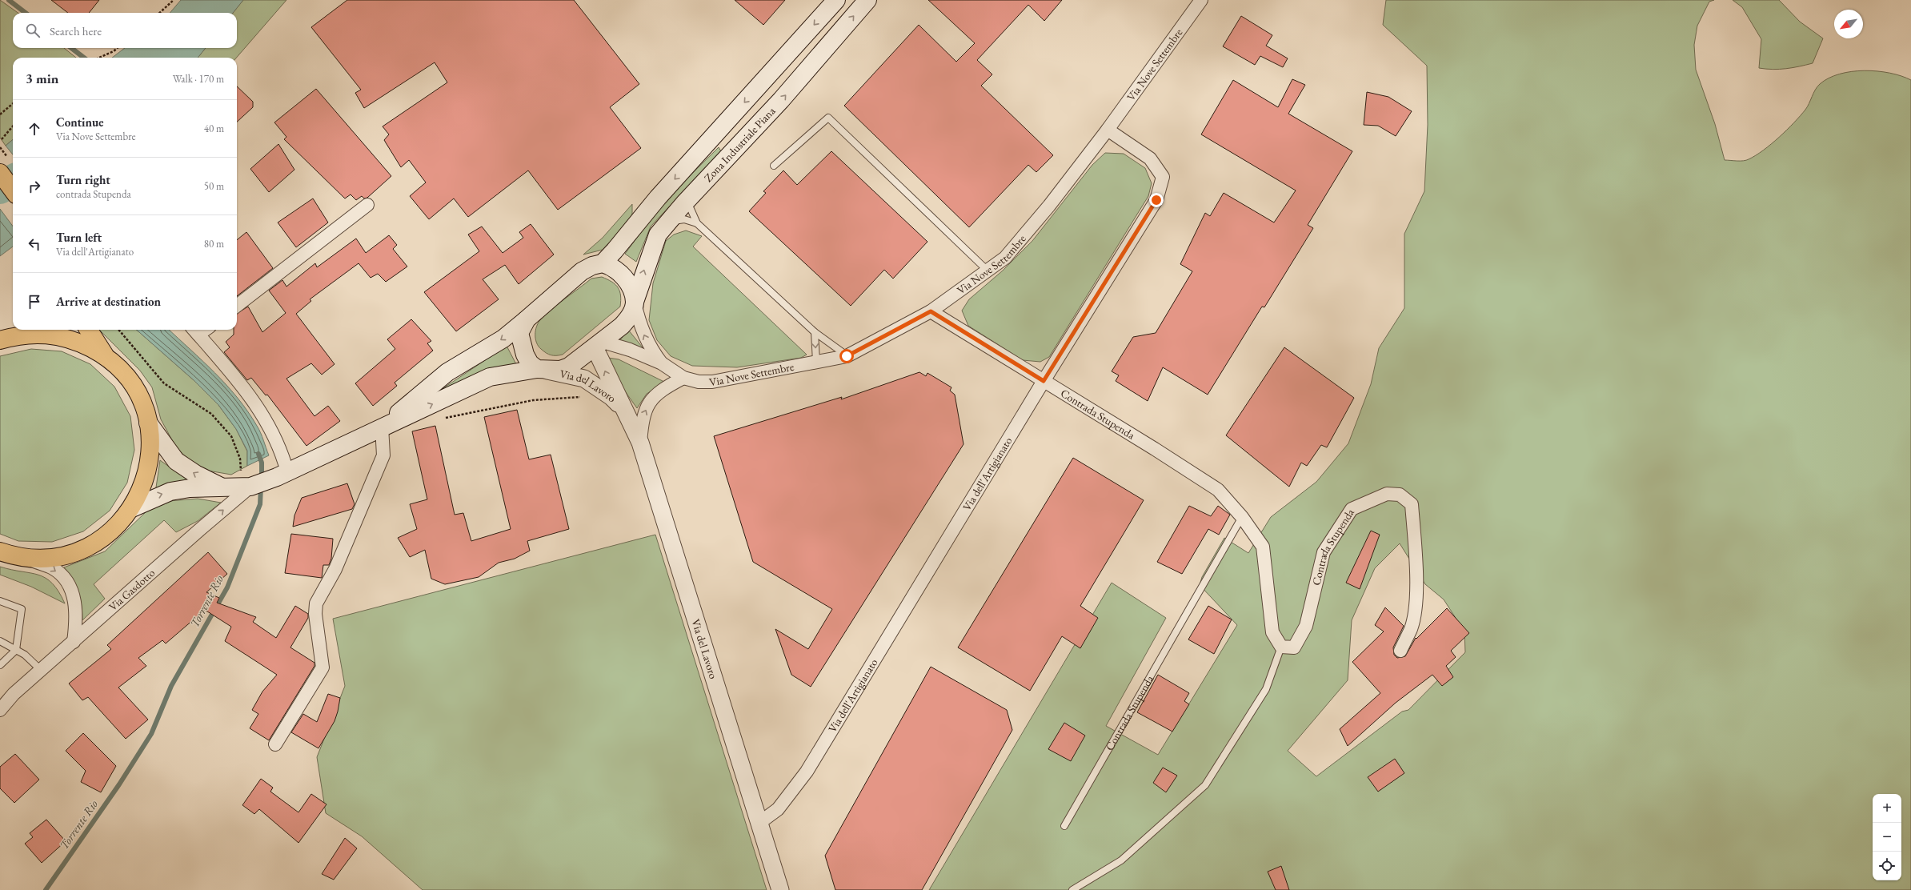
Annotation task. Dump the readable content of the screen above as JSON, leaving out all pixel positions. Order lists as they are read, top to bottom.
{
  "streets": {
    "main road": ["Zona Industriale Piana"],
    "street": [
      "Via Nove Settembre",
      "Via del Lavoro",
      "Contrada Stupenda",
      "Via dell'Artigianato",
      "Via Gasdotto"
    ]
  },
  "crossings": [
    ["Via Nove Settembre", "Zona Industriale Piana"],
    ["Via Nove Settembre", "Via del Lavoro"],
    ["Via Nove Settembre", "Via dell'Artigianato"],
    ["Zona Industriale Piana", "Via del Lavoro"],
    ["Via del Lavoro", "Via dell'Artigianato"],
    ["Contrada Stupenda", "Via dell'Artigianato"]
  ],
  "one_way": ["Via Gasdotto"],
  "water": ["Torrente Rio"],
  "north": "bottom left",
  "page": {
    "search": "Search here",
    "heading": ["3 min", "Walk · 170 m"],
    "list": [
      ["Continue", "Via Nove Settembre", "40 m"],
      ["Turn right", "contrada Stupenda", "50 m"],
      ["Turn left", "Via dell'Artigianato", "80 m"],
      "Arrive at destination"
    ],
    "map_buttons": ["+", "−"]
  }
}
